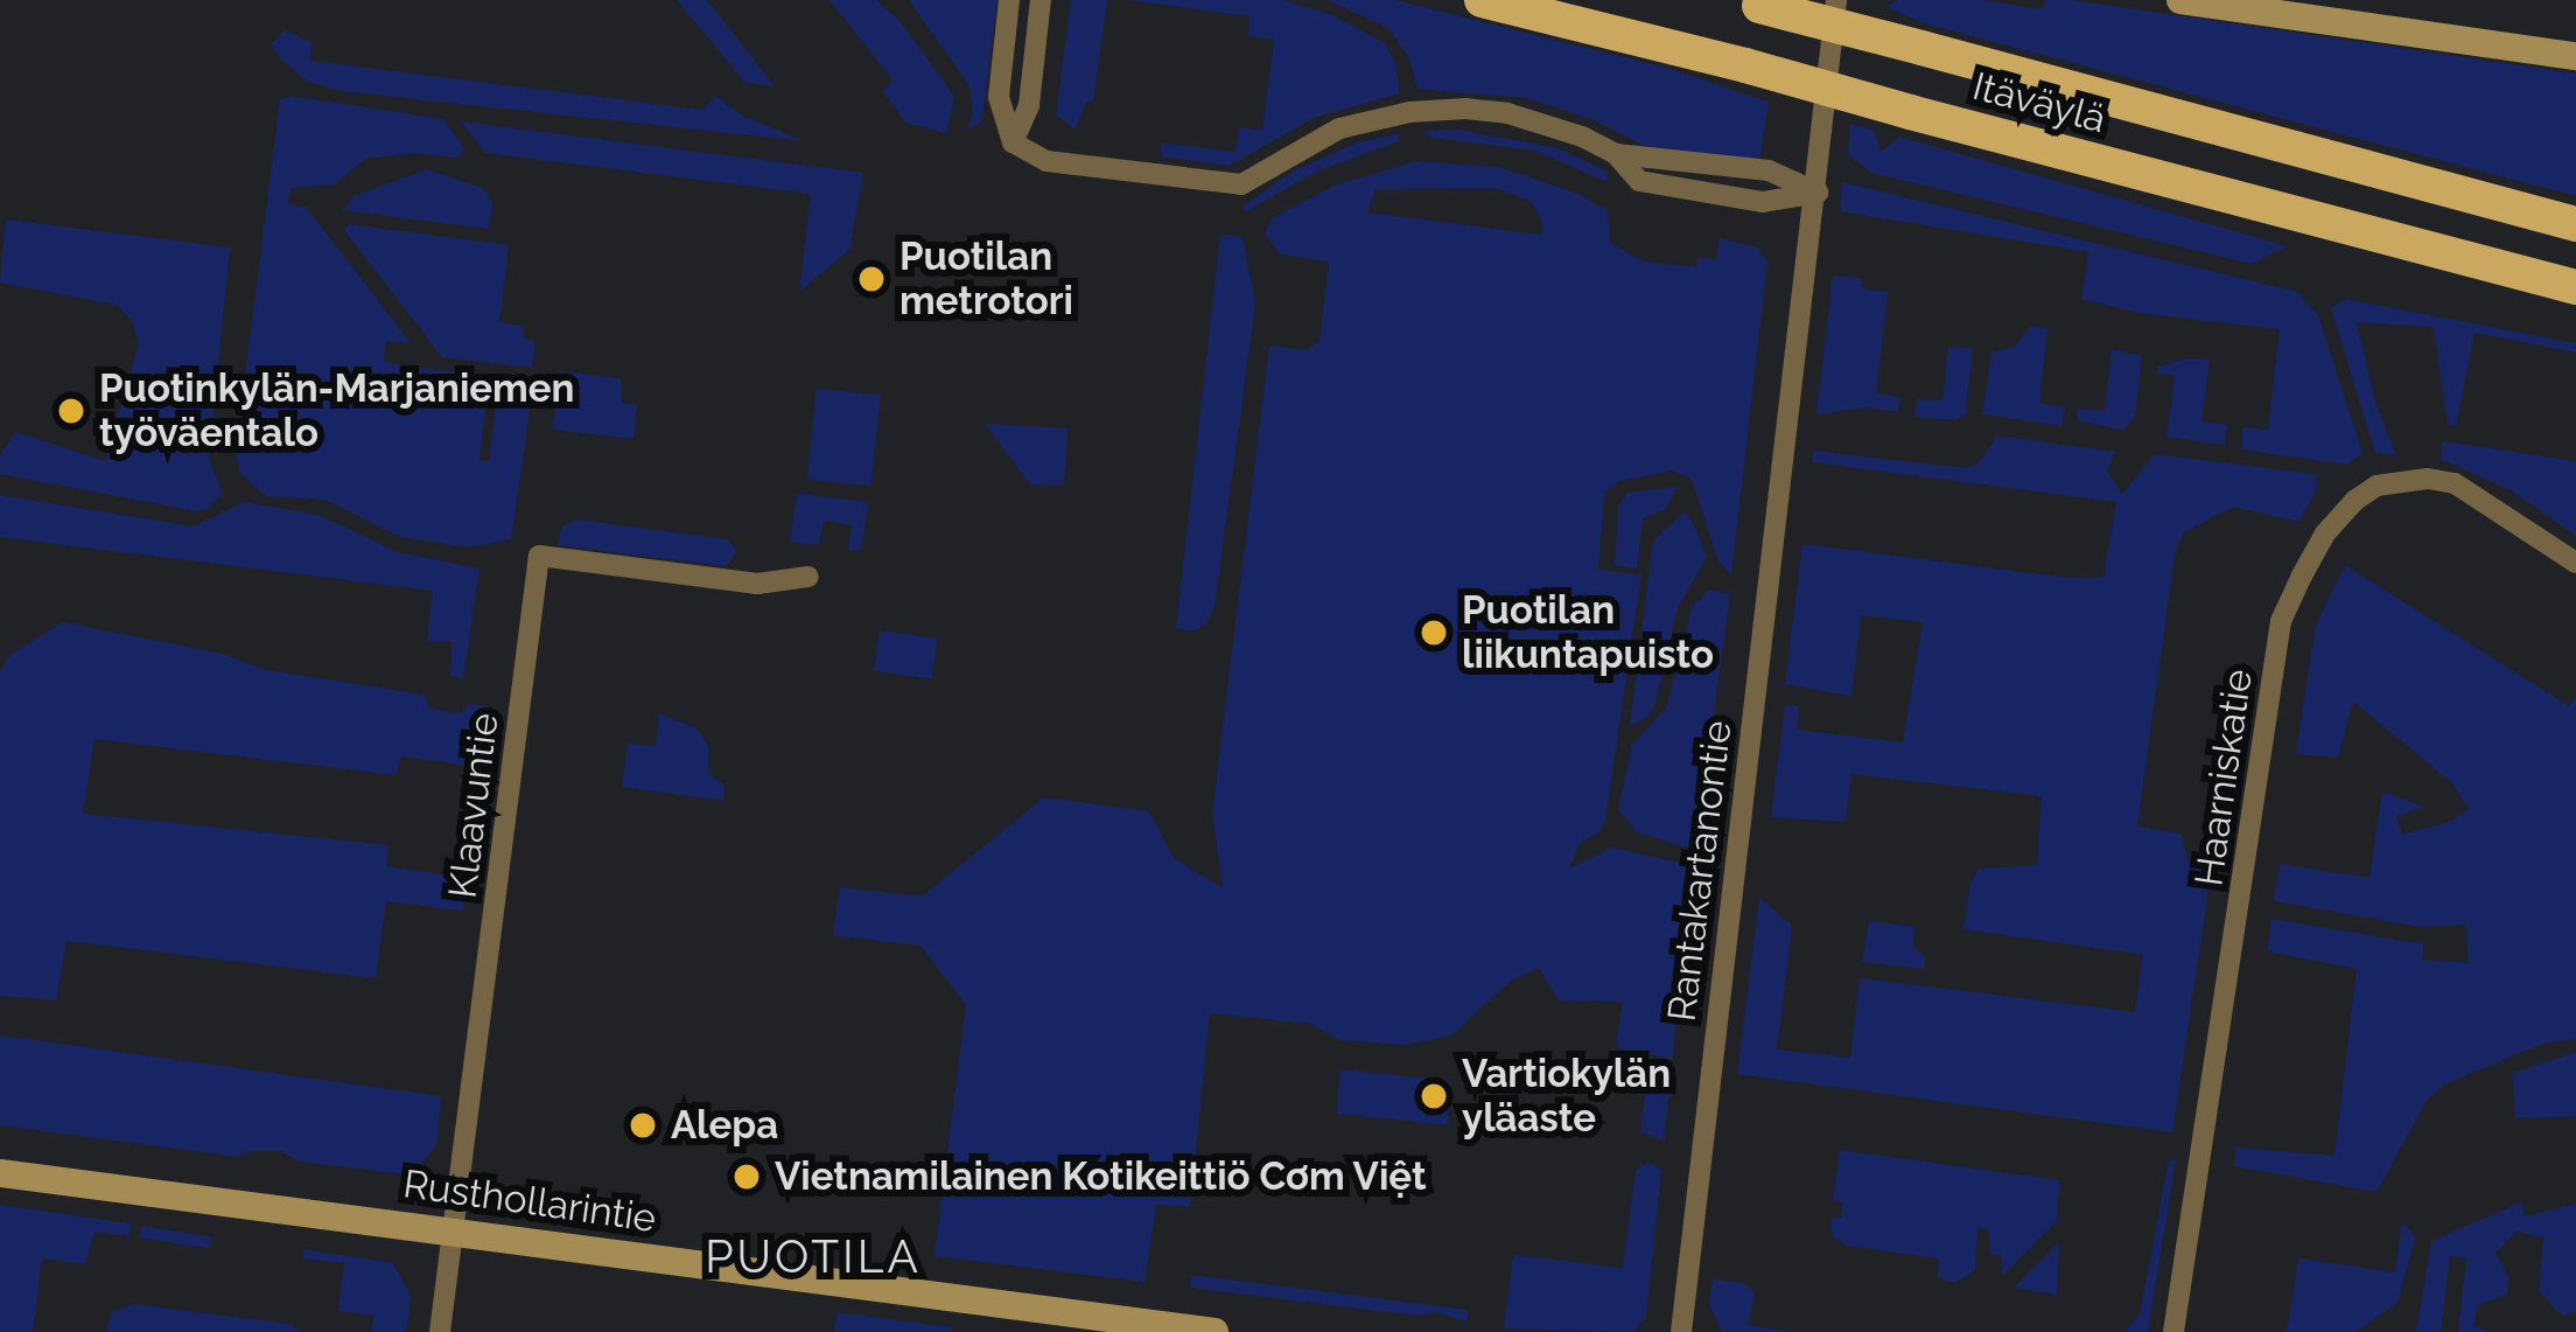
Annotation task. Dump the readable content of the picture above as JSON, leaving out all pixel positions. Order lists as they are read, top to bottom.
{
  "streets": {
    "main road": ["Itäväylä", "Rusthollarintie"],
    "street": ["Haarniskatie", "Klaavuntie", "Rantakartanontie"]
  },
  "crossings": [
    ["Klaavuntie", "Rusthollarintie"]
  ],
  "districts": ["PUOTILA"],
  "places": [
    "Puotilan metrotori",
    "Puotinkylän-Marjaniemen työväentalo",
    "Puotilan liikuntapuisto",
    "Vartiokylän yläaste",
    "Alepa",
    "Vietnamilainen Kotikeittiö Cơm Việt"
  ]
}
